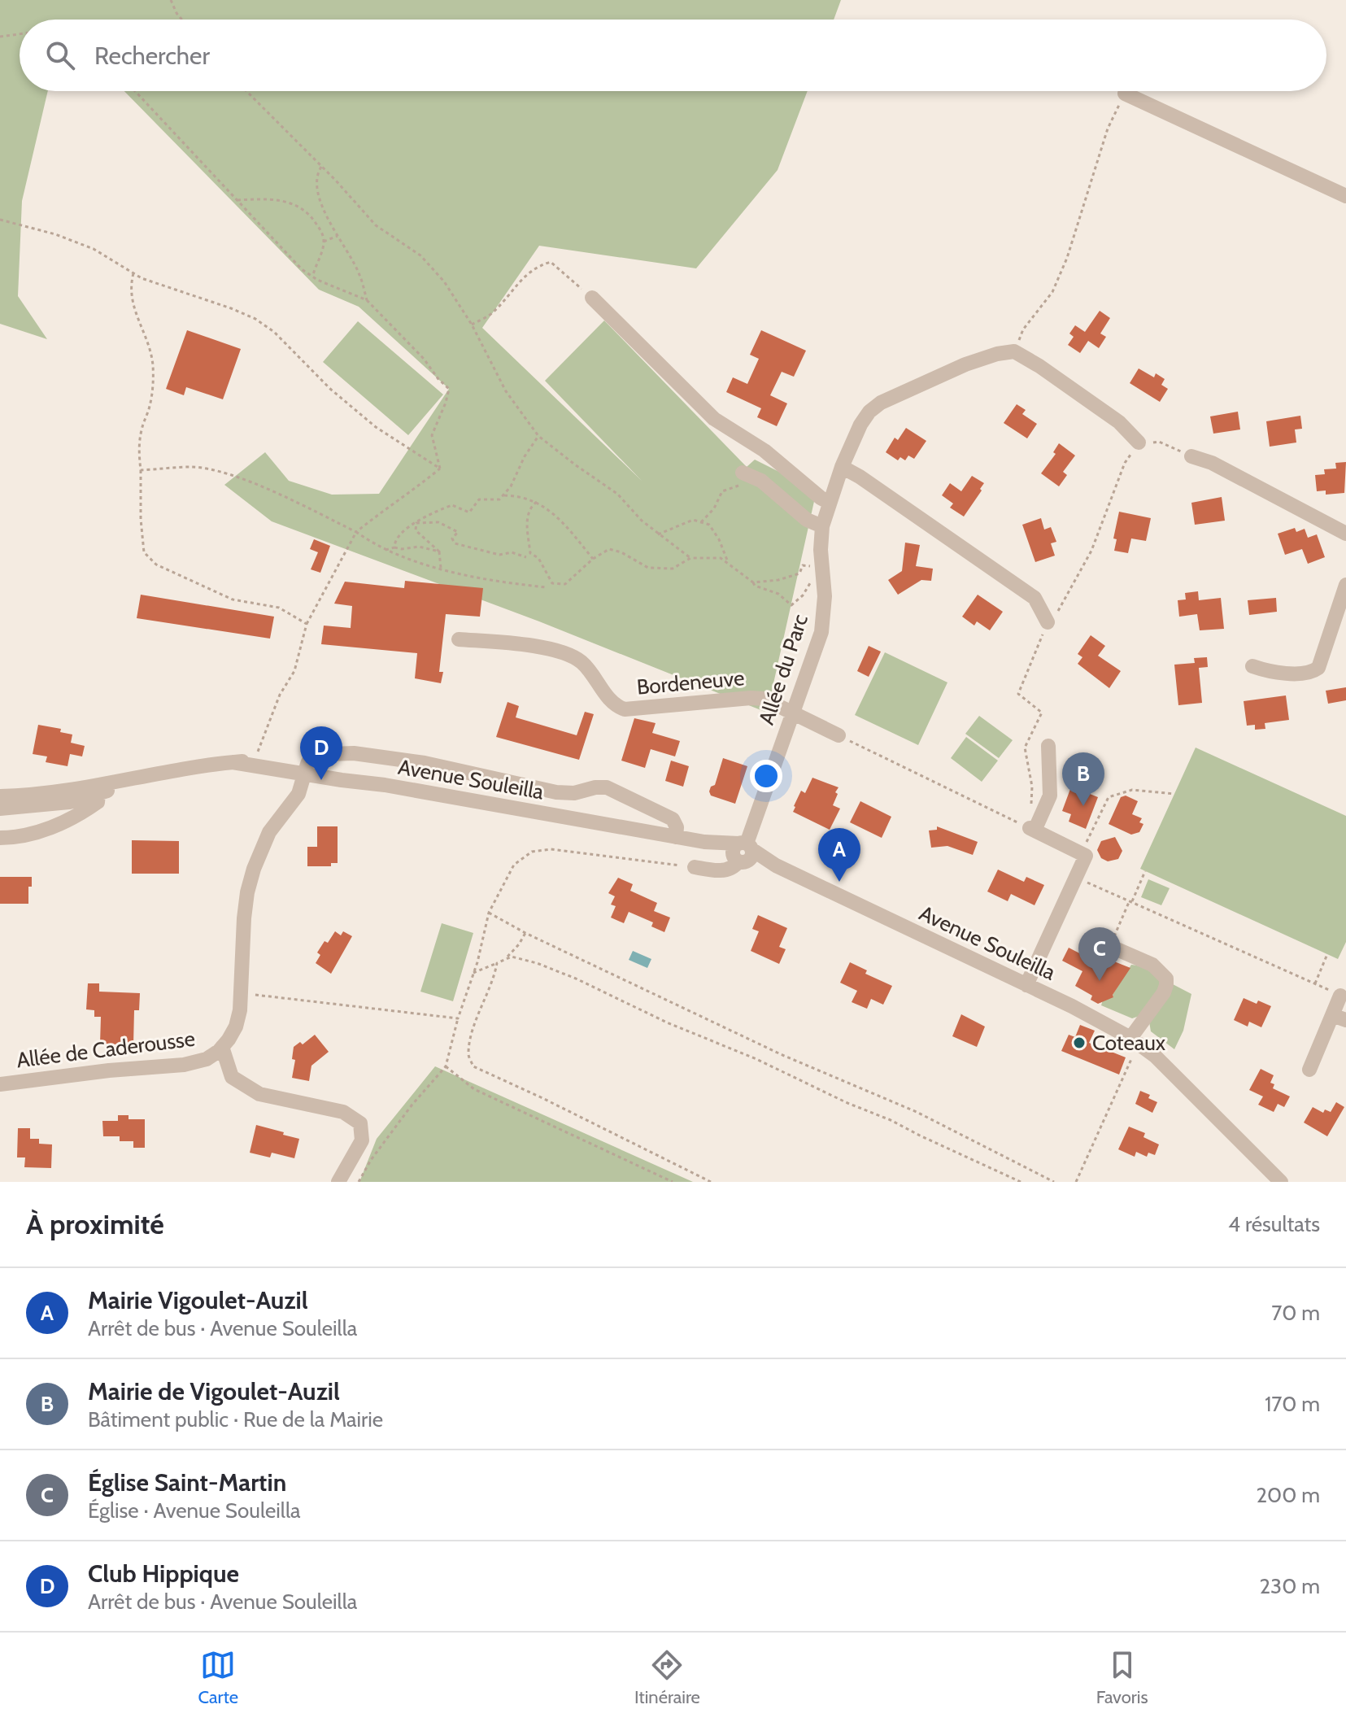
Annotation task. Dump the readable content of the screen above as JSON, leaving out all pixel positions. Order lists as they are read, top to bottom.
{
  "streets": {
    "street": [
      "Allée du Parc",
      "Bordeneuve",
      "Avenue Souleilla",
      "Allée de Caderousse"
    ]
  },
  "crossings": [
    ["Allée du Parc", "Bordeneuve"],
    ["Allée du Parc", "Avenue Souleilla"],
    ["Avenue Souleilla", "Allée de Caderousse"]
  ],
  "places": ["Coteaux"],
  "page": {
    "search": "Rechercher",
    "pins": [
      "D",
      "B",
      "A",
      "C"
    ],
    "heading": ["À proximité", "4 résultats"],
    "list": [
      {
        "mark": "A",
        "name": "Mairie Vigoulet-Auzil",
        "note": "Arrêt de bus · Avenue Souleilla",
        "value": "70 m"
      },
      {
        "mark": "B",
        "name": "Mairie de Vigoulet-Auzil",
        "note": "Bâtiment public · Rue de la Mairie",
        "value": "170 m"
      },
      {
        "mark": "C",
        "name": "Église Saint-Martin",
        "note": "Église · Avenue Souleilla",
        "value": "200 m"
      },
      {
        "mark": "D",
        "name": "Club Hippique",
        "note": "Arrêt de bus · Avenue Souleilla",
        "value": "230 m"
      }
    ],
    "nav": ["Carte", "Itinéraire", "Favoris"]
  }
}
